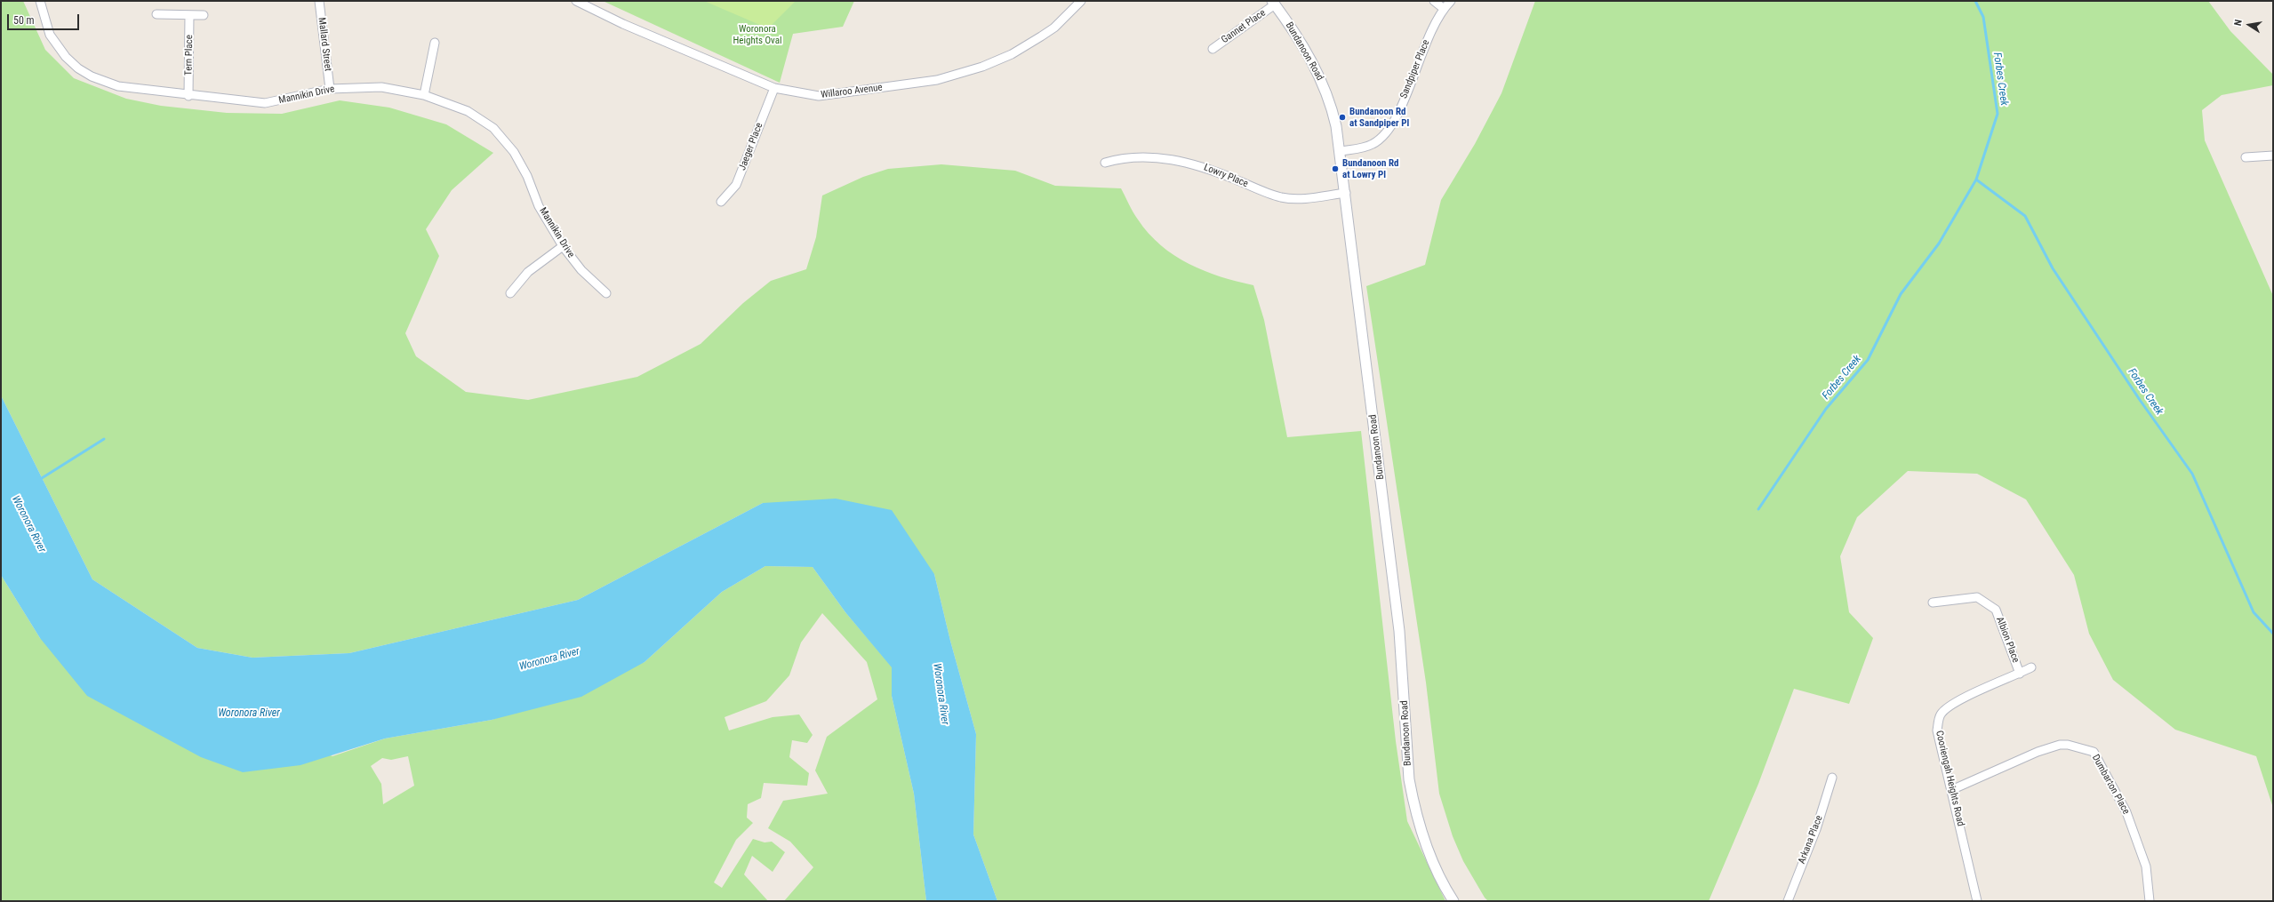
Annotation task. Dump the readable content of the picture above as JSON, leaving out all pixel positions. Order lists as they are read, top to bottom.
{
  "streets": {
    "street": [
      "Gannet Place",
      "Mallard Street",
      "Bundanoon Road",
      "Tern Place",
      "Sandpiper Place",
      "Willaroo Avenue",
      "Mannikin Drive",
      "Jaeger Place",
      "Lowry Place",
      "Albion Place",
      "Cooriengah Heights Road",
      "Dumbarton Place",
      "Arkana Place"
    ]
  },
  "crossings": [
    ["Gannet Place", "Bundanoon Road"],
    ["Mallard Street", "Mannikin Drive"],
    ["Bundanoon Road", "Sandpiper Place"],
    ["Bundanoon Road", "Lowry Place"],
    ["Tern Place", "Mannikin Drive"],
    ["Willaroo Avenue", "Jaeger Place"],
    ["Albion Place", "Cooriengah Heights Road"],
    ["Cooriengah Heights Road", "Dumbarton Place"]
  ],
  "water": ["Forbes Creek", "Woronora River"],
  "parks": ["Woronora Heights Oval"],
  "places": ["Bundanoon Rd at Sandpiper Pl", "Bundanoon Rd at Lowry Pl"],
  "scale_bar": "50 m",
  "north": "left"
}
